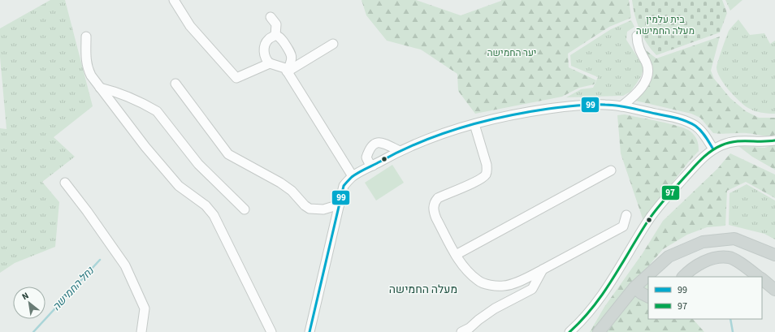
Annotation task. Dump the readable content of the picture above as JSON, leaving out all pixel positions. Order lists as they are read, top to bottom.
{
  "districts": ["מעלה החמישה"],
  "water": ["נחל החמישה"],
  "parks": ["בית עלמין מעלה החמישה", "יער החמישה"],
  "lines": ["transit line 99", "transit line 97"],
  "legend": ["99", "97"],
  "north": "top left"
}
